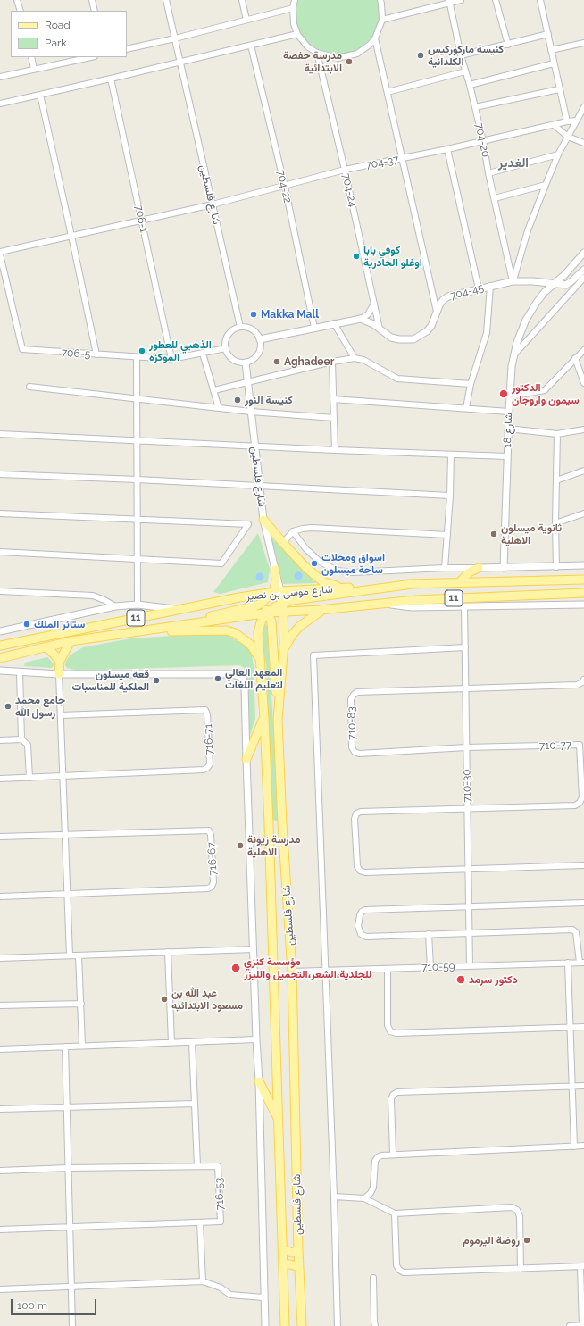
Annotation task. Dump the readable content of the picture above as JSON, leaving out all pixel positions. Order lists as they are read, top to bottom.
{
  "streets": {
    "main road": ["شارع فلسطين", "شارع موسى بن نصير", "11"],
    "street": [
      "704-20",
      "704-37",
      "704-22",
      "704-24",
      "706-1",
      "704-45",
      "706-5",
      "شارع 18",
      "710-83",
      "716-71",
      "710-77",
      "710-30",
      "716-67",
      "710-59",
      "716-53"
    ]
  },
  "crossings": [
    ["704-20", "704-37"],
    ["704-20", "704-45"],
    ["704-37", "704-22"],
    ["704-37", "704-24"],
    ["704-37", "شارع فلسطين"],
    ["704-37", "706-1"],
    ["704-37", "706-5"],
    ["704-24", "704-45"],
    ["شارع فلسطين", "706-5"],
    ["شارع فلسطين", "شارع موسى بن نصير"],
    ["شارع فلسطين", "710-59"],
    ["706-1", "706-5"],
    ["704-45", "شارع 18"],
    ["710-83", "710-77"],
    ["710-83", "710-30"],
    ["710-77", "710-30"],
    ["710-30", "710-59"]
  ],
  "districts": ["الغدير"],
  "places": [
    "كنيسة ماركوركيس الكلدانية",
    "مدرسة حفصة الابتدائية",
    "كوفي بابا اوغلو الجادرية",
    "Makka Mall",
    "الذهبي للعطور الموكزه",
    "Aghadeer",
    "الدكتور سيمون واروجان",
    "كنيسة النور",
    "ثانوية ميسلون الاهلية",
    "اسواق ومحلات ساحة ميسلون",
    "ستائر الملك",
    "المعهد العالي لتعليم اللغات",
    "قعة ميسلون الملكية للمناسبات",
    "جامع محمد رسول الله",
    "مدرسة زيونة الاهلية",
    "مؤسسة كنزي للجلدية،الشعر،التجميل والليزر",
    "دكتور سرمد",
    "عبد الله بن مسعود الابتدائيه",
    "روضة اليرموم"
  ],
  "legend": ["Road", "Park"],
  "scale_bar": "100 m"
}
